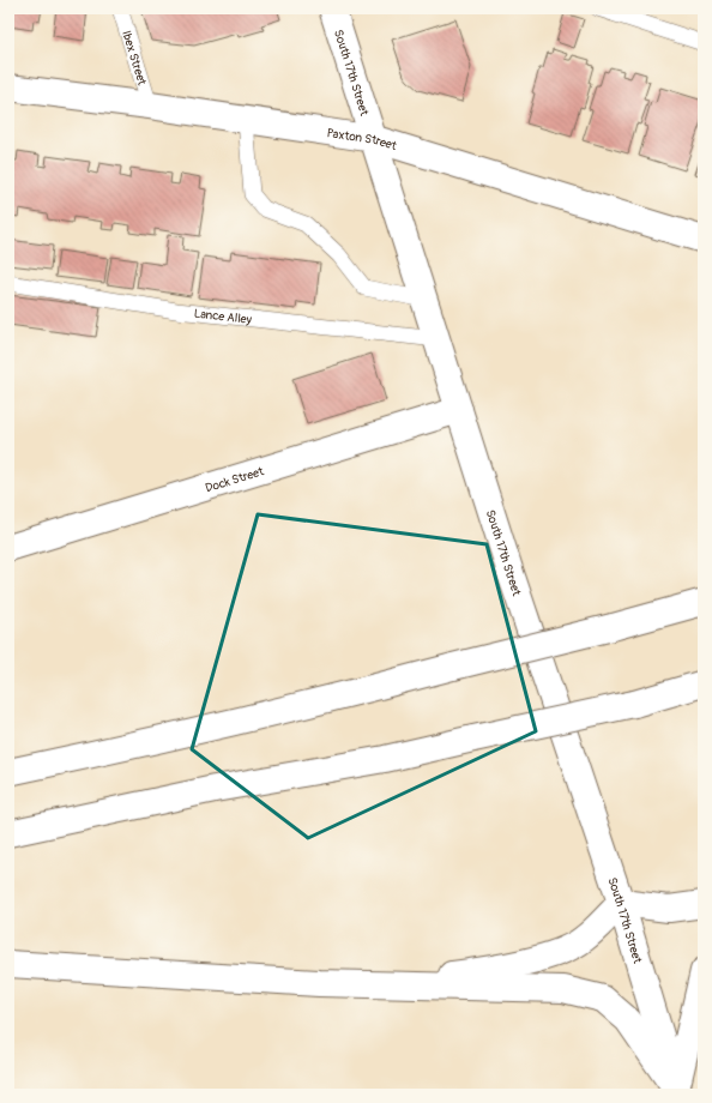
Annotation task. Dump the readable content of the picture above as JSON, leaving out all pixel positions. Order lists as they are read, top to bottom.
{
  "streets": {
    "main road": ["South 17th Street", "Paxton Street", "Dock Street"],
    "lane": ["Ibex Street", "Lance Alley"]
  },
  "crossings": [
    ["Ibex Street", "Paxton Street"],
    ["South 17th Street", "Paxton Street"],
    ["South 17th Street", "Lance Alley"],
    ["South 17th Street", "Dock Street"]
  ]
}
